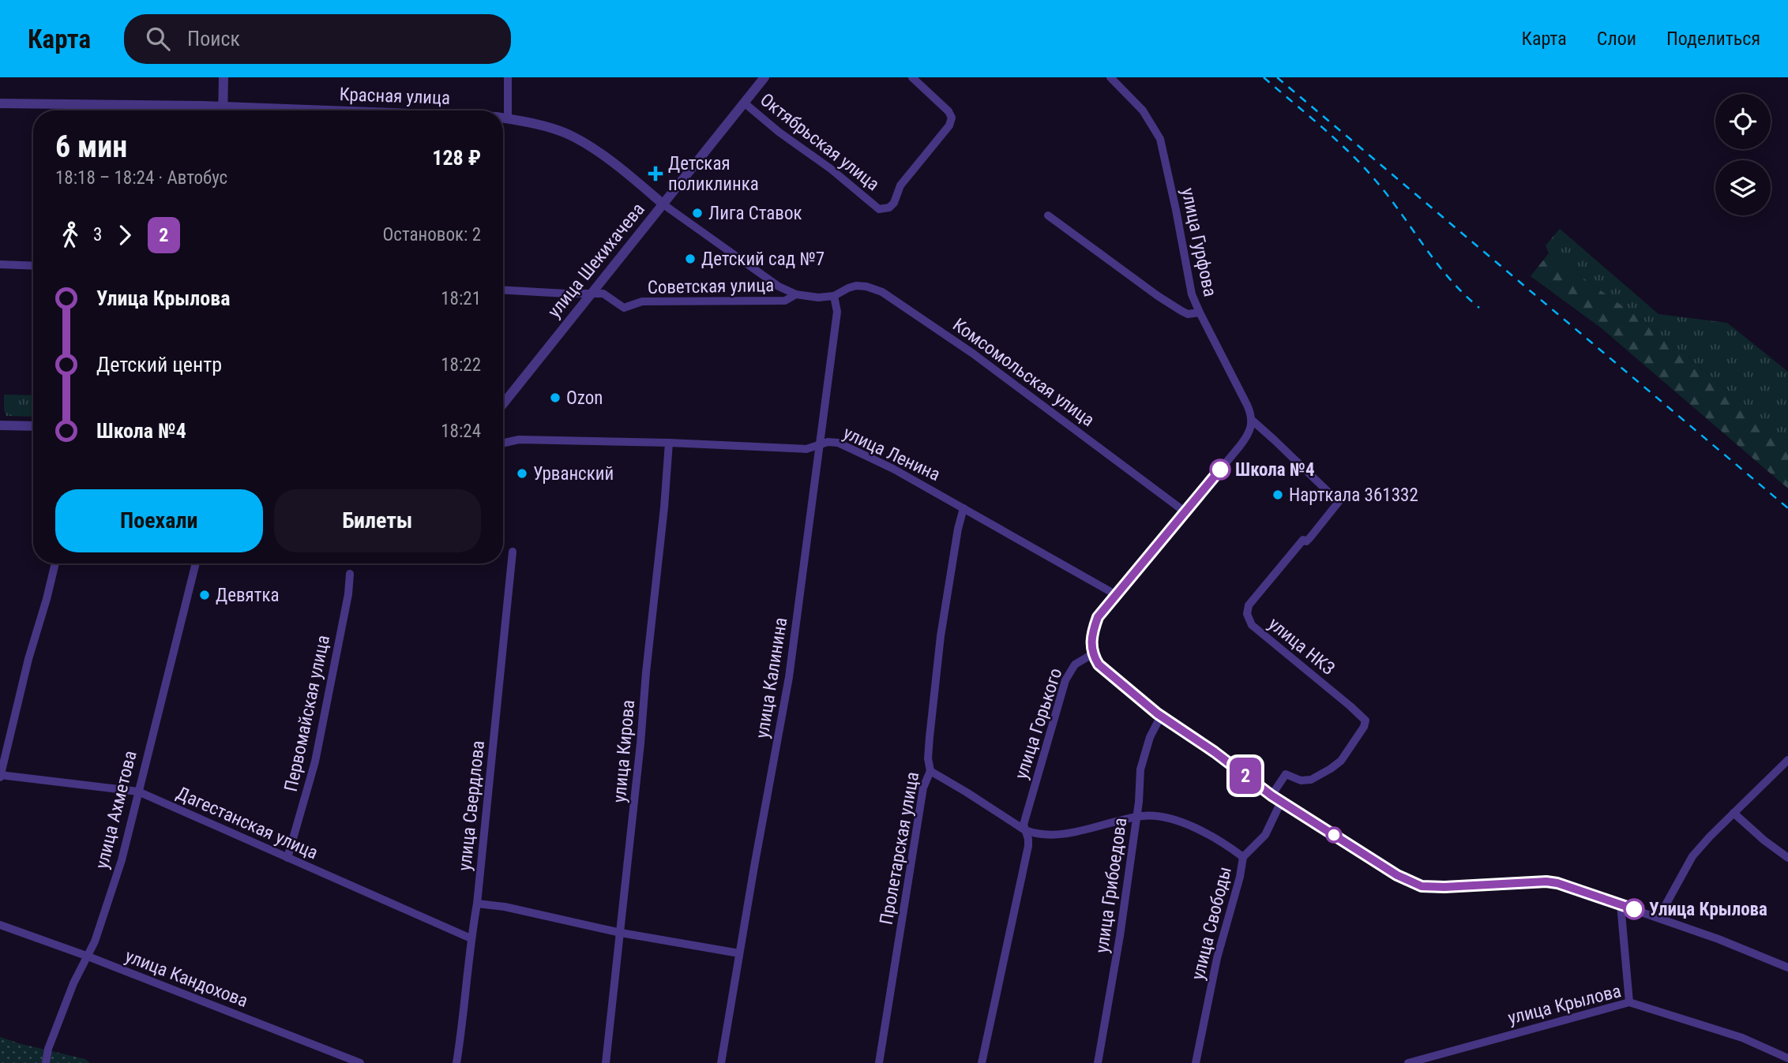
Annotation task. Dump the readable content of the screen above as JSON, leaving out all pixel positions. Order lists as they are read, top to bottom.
{
  "streets": {
    "street": [
      "Красная улица",
      "Октябрьская улица",
      "улица Гурфова",
      "улица Шекихачева",
      "Советская улица",
      "Комсомольская улица",
      "улица Ленина",
      "улица НКЗ",
      "улица Калинина",
      "Первомайская улица",
      "улица Горького",
      "улица Кирова",
      "улица Свердлова",
      "улица Ахметова",
      "Дагестанская улица",
      "Пролетарская улица",
      "улица Грибоедова",
      "улица Свободы",
      "улица Кандохова",
      "улица Крылова"
    ]
  },
  "crossings": [
    ["Красная улица", "улица Шекихачева"],
    ["Красная улица", "Советская улица"],
    ["Красная улица", "Комсомольская улица"],
    ["Красная улица", "улица Калинина"],
    ["Октябрьская улица", "улица Шекихачева"],
    ["улица Гурфова", "улица НКЗ"],
    ["улица Шекихачева", "Советская улица"],
    ["Комсомольская улица", "улица Калинина"],
    ["улица Ленина", "улица Калинина"],
    ["улица Ленина", "улица Кирова"],
    ["улица Ленина", "Пролетарская улица"],
    ["Первомайская улица", "Дагестанская улица"],
    ["улица Свердлова", "Дагестанская улица"],
    ["улица Ахметова", "Дагестанская улица"],
    ["улица Ахметова", "улица Кандохова"]
  ],
  "places": {
    "health": ["Детская поликлинка"],
    "other": [
      "Лига Ставок",
      "Детский сад №7",
      "Ozon",
      "Школа №4",
      "Урванский",
      "Нарткала 361332",
      "Девятка",
      "Улица Крылова"
    ]
  },
  "lines": ["bus line 2"],
  "page": {
    "header": "Карта",
    "search": "Поиск",
    "nav": ["Карта", "Слои", "Поделиться"],
    "on_map": "2",
    "heading": ["6 мин", "18:18 – 18:24 · Автобус", "128 ₽"],
    "legs": ["3", "2", "Остановок: 2"],
    "list": [
      {
        "name": "Улица Крылова",
        "value": "18:21"
      },
      {
        "name": "Детский центр",
        "value": "18:22"
      },
      {
        "name": "Школа №4",
        "value": "18:24"
      }
    ],
    "buttons": ["Поехали", "Билеты"]
  }
}
